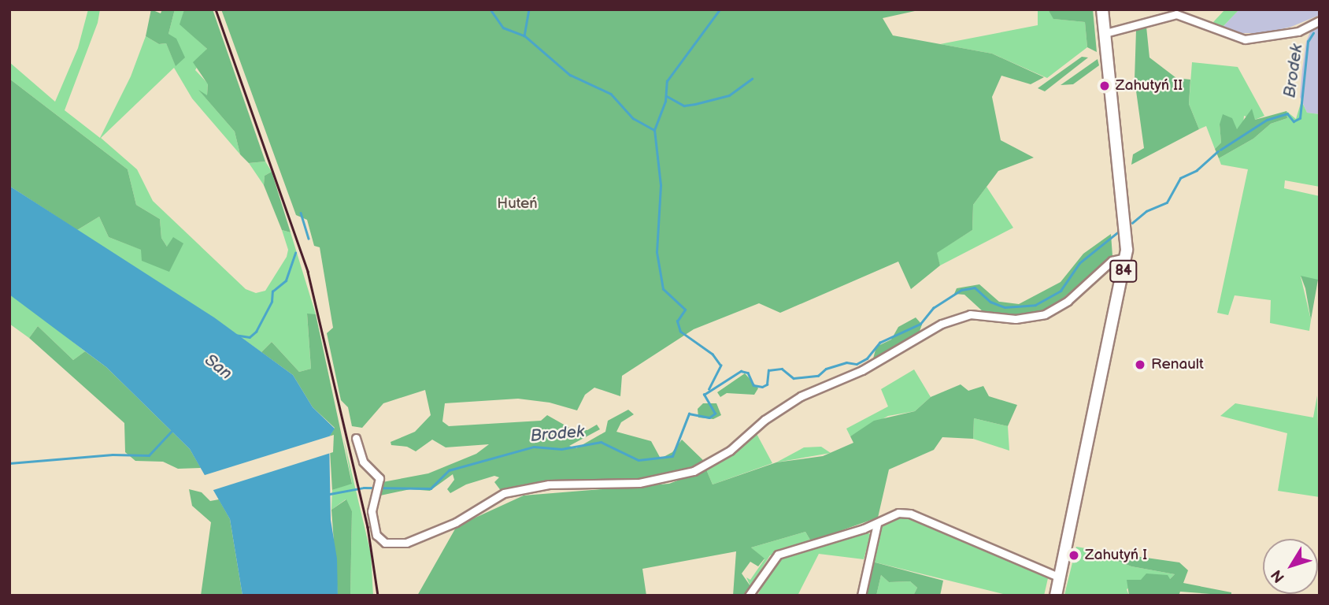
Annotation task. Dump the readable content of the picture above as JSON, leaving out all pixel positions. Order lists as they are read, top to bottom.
{
  "streets": {
    "main road": ["84"]
  },
  "water": ["Brodek", "San"],
  "parks": ["Huteń"],
  "places": ["Zahutyń II", "Renault", "Zahutyń I"],
  "north": "bottom left"
}
